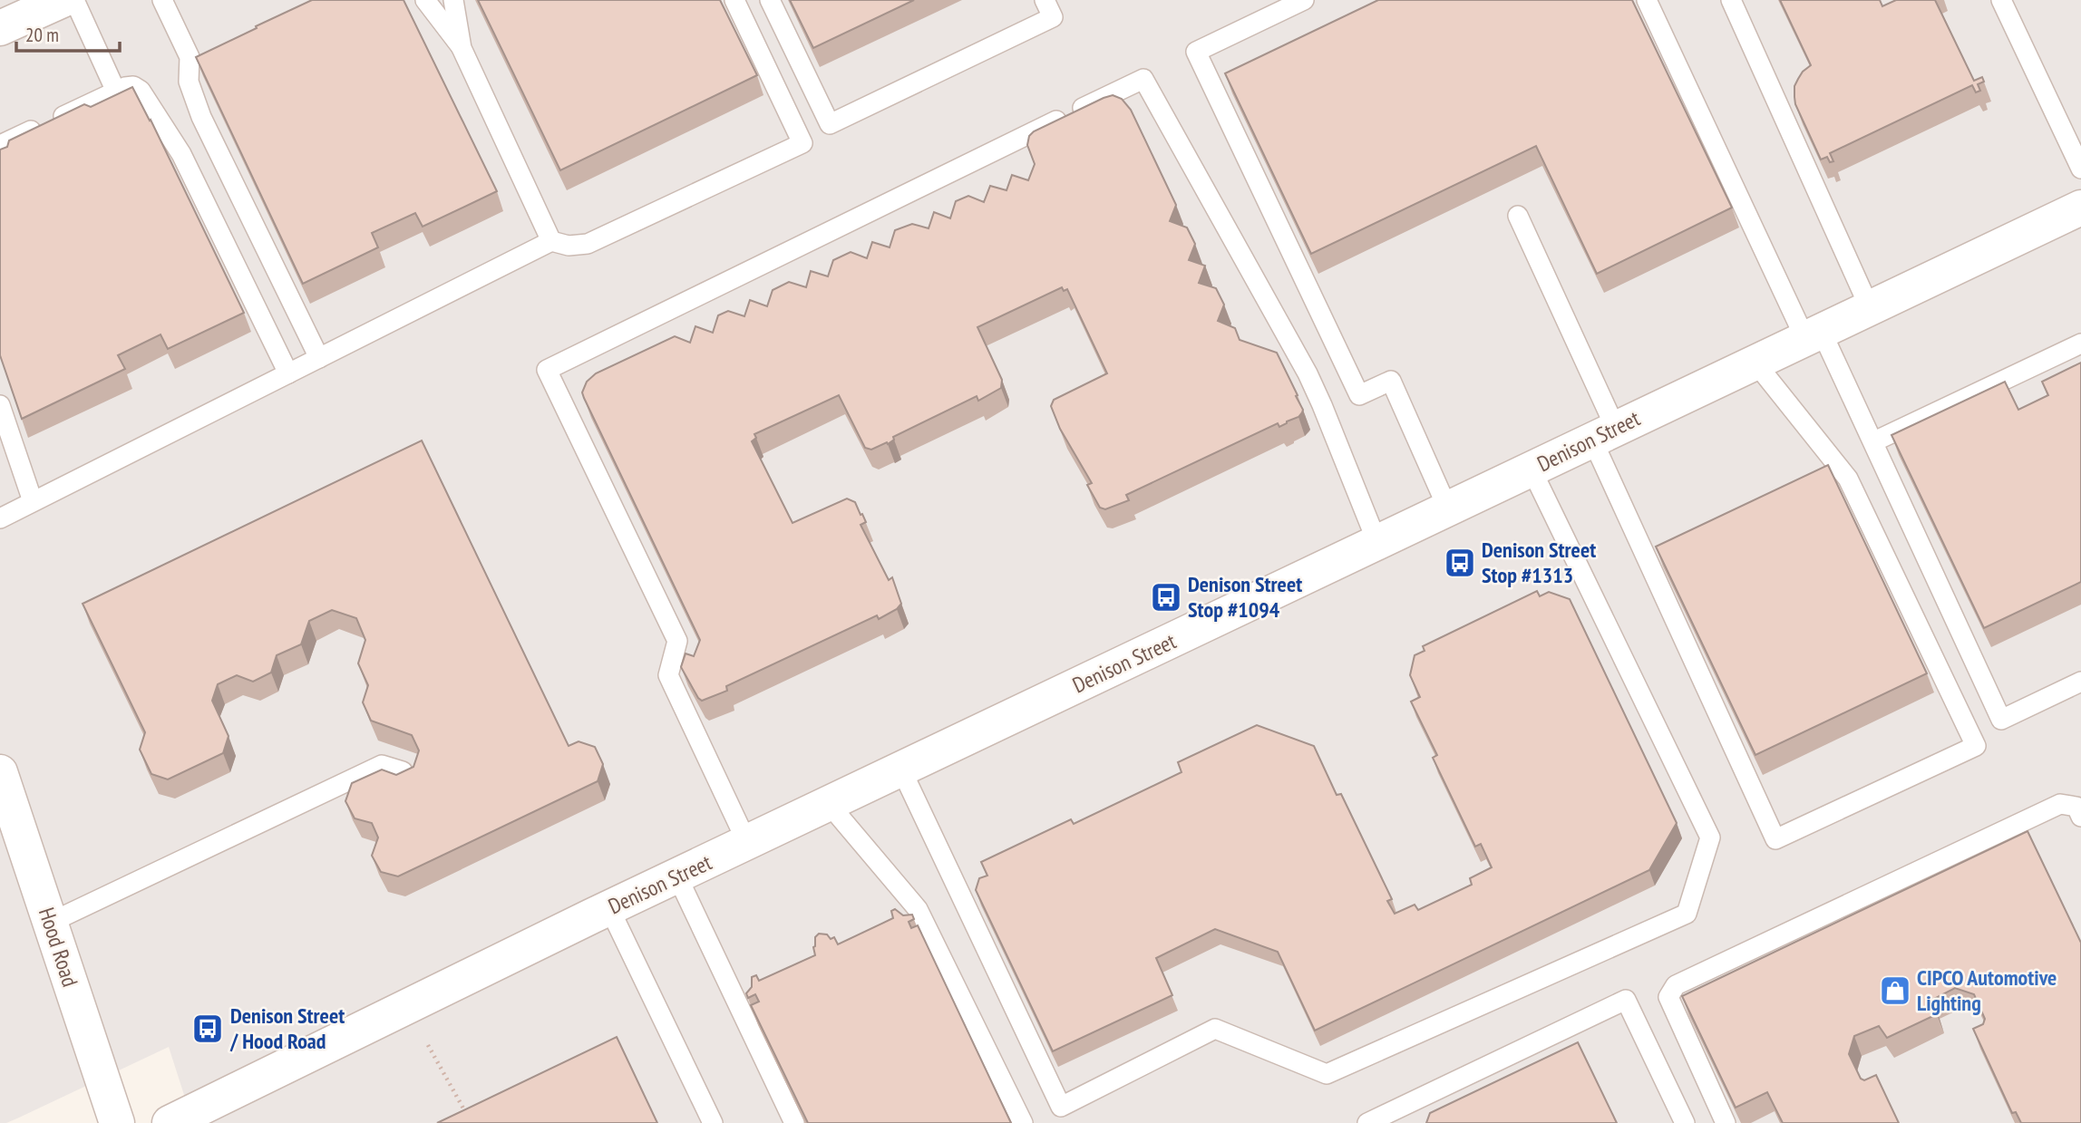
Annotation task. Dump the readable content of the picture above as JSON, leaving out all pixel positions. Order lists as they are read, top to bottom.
{
  "streets": {
    "street": ["Denison Street", "Hood Road"]
  },
  "places": {
    "bus stop": ["Denison Street Stop #1313", "Denison Street Stop #1094", "Denison Street / Hood Road"],
    "shop": ["CIPCO Automotive Lighting"]
  },
  "scale_bar": "20 m"
}
